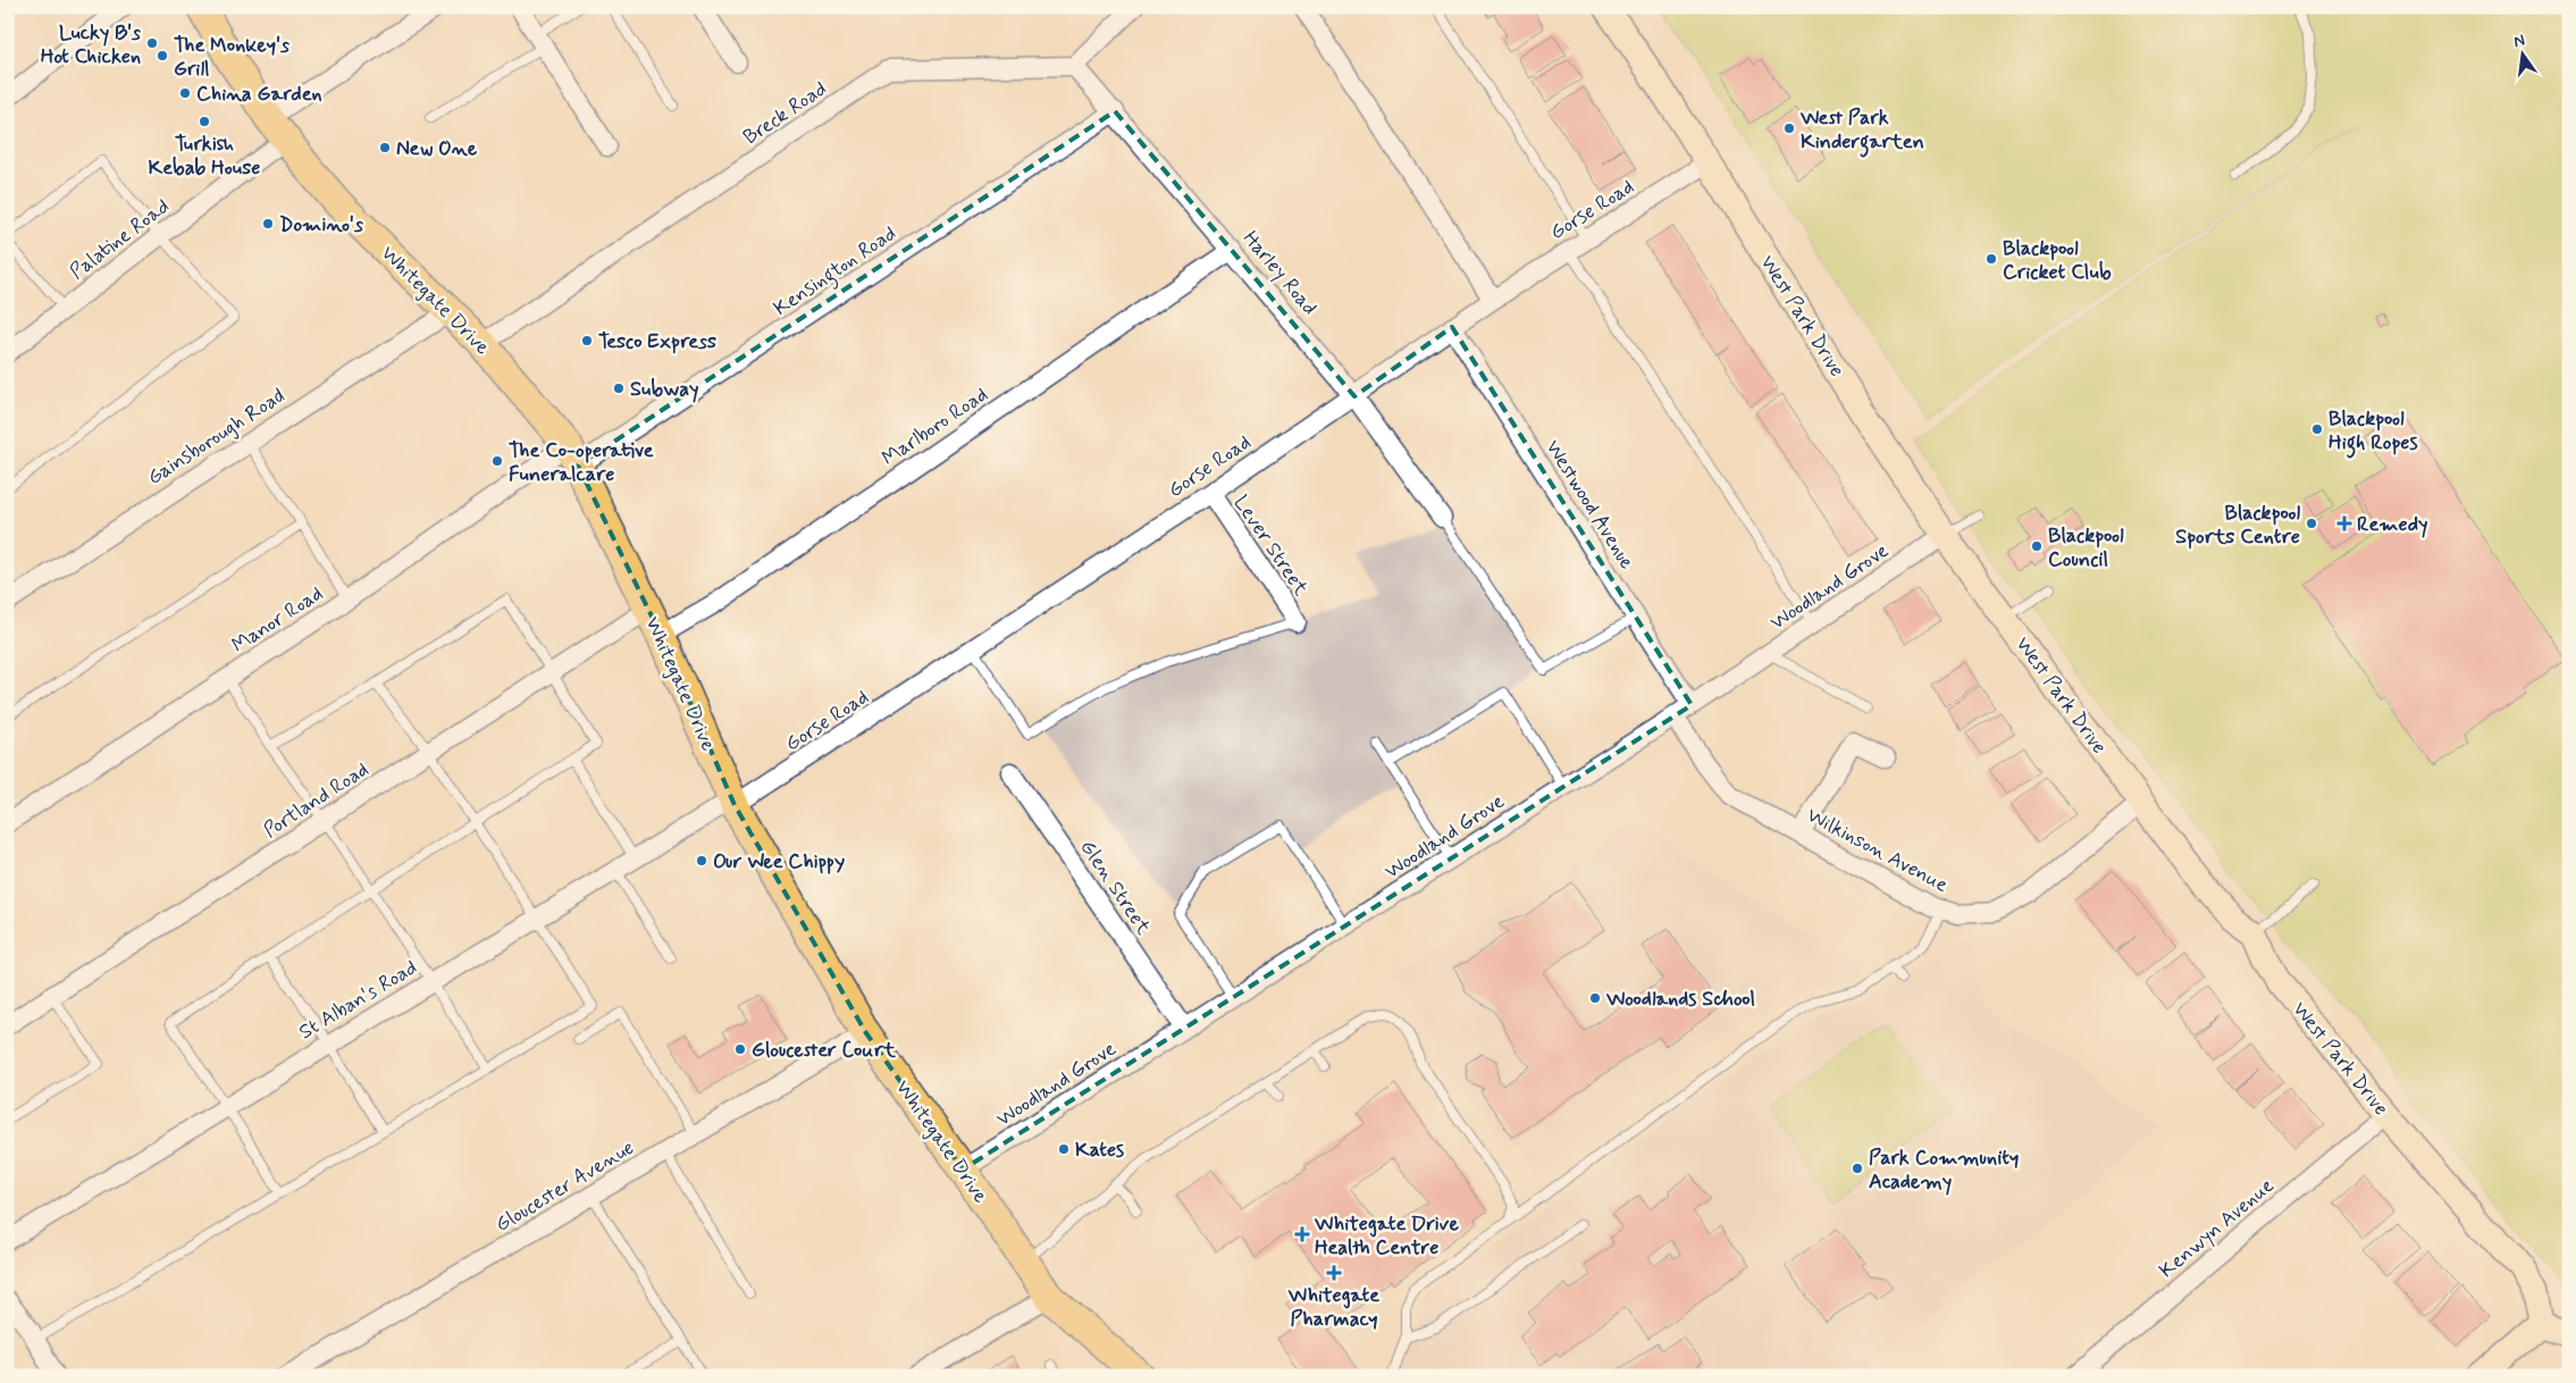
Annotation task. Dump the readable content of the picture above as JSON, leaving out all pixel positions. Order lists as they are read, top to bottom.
{
  "streets": {
    "main road": ["Whitegate Drive"],
    "street": [
      "Breck Road",
      "Gorse Road",
      "Palatine Road",
      "Kensington Road",
      "Harley Road",
      "West Park Drive",
      "Marlboro Road",
      "Gainsborough Road",
      "Westwood Avenue",
      "Lever Street",
      "Woodland Grove",
      "Manor Road",
      "Portland Road",
      "Wilkinson Avenue",
      "Glen Street",
      "St Alban's Road",
      "Gloucester Avenue",
      "Kenwyn Avenue"
    ]
  },
  "crossings": [
    ["Breck Road", "Harley Road"],
    ["Breck Road", "Whitegate Drive"],
    ["Gorse Road", "Harley Road"],
    ["Gorse Road", "Whitegate Drive"],
    ["Gorse Road", "West Park Drive"],
    ["Gorse Road", "Westwood Avenue"],
    ["Gorse Road", "Lever Street"],
    ["Gorse Road", "St Alban's Road"],
    ["Palatine Road", "Whitegate Drive"],
    ["Kensington Road", "Harley Road"],
    ["Kensington Road", "Whitegate Drive"],
    ["Kensington Road", "Manor Road"],
    ["Harley Road", "Marlboro Road"],
    ["Whitegate Drive", "Marlboro Road"],
    ["Whitegate Drive", "Gainsborough Road"],
    ["Whitegate Drive", "Woodland Grove"],
    ["Whitegate Drive", "Manor Road"],
    ["Whitegate Drive", "Portland Road"],
    ["Whitegate Drive", "St Alban's Road"],
    ["Whitegate Drive", "Gloucester Avenue"],
    ["West Park Drive", "Woodland Grove"],
    ["West Park Drive", "Wilkinson Avenue"],
    ["West Park Drive", "Kenwyn Avenue"],
    ["Westwood Avenue", "Woodland Grove"],
    ["Woodland Grove", "Wilkinson Avenue"],
    ["Woodland Grove", "Glen Street"]
  ],
  "places": {
    "other": [
      "Lucky B's Hot Chicken",
      "The Monkey's Grill",
      "China Garden",
      "Turkish Kebab House",
      "West Park Kindergarten",
      "New One",
      "Domino's",
      "Blackpool Cricket Club",
      "Tesco Express",
      "Subway",
      "Blackpool High Ropes",
      "The Co-operative Funeralcare",
      "Blackpool Sports Centre",
      "Blackpool Council",
      "Our Wee Chippy",
      "Woodlands School",
      "Gloucester Court",
      "Kates",
      "Park Community Academy"
    ],
    "health": ["Remedy", "Whitegate Drive Health Centre", "Whitegate Pharmacy"]
  },
  "north": "top"
}
